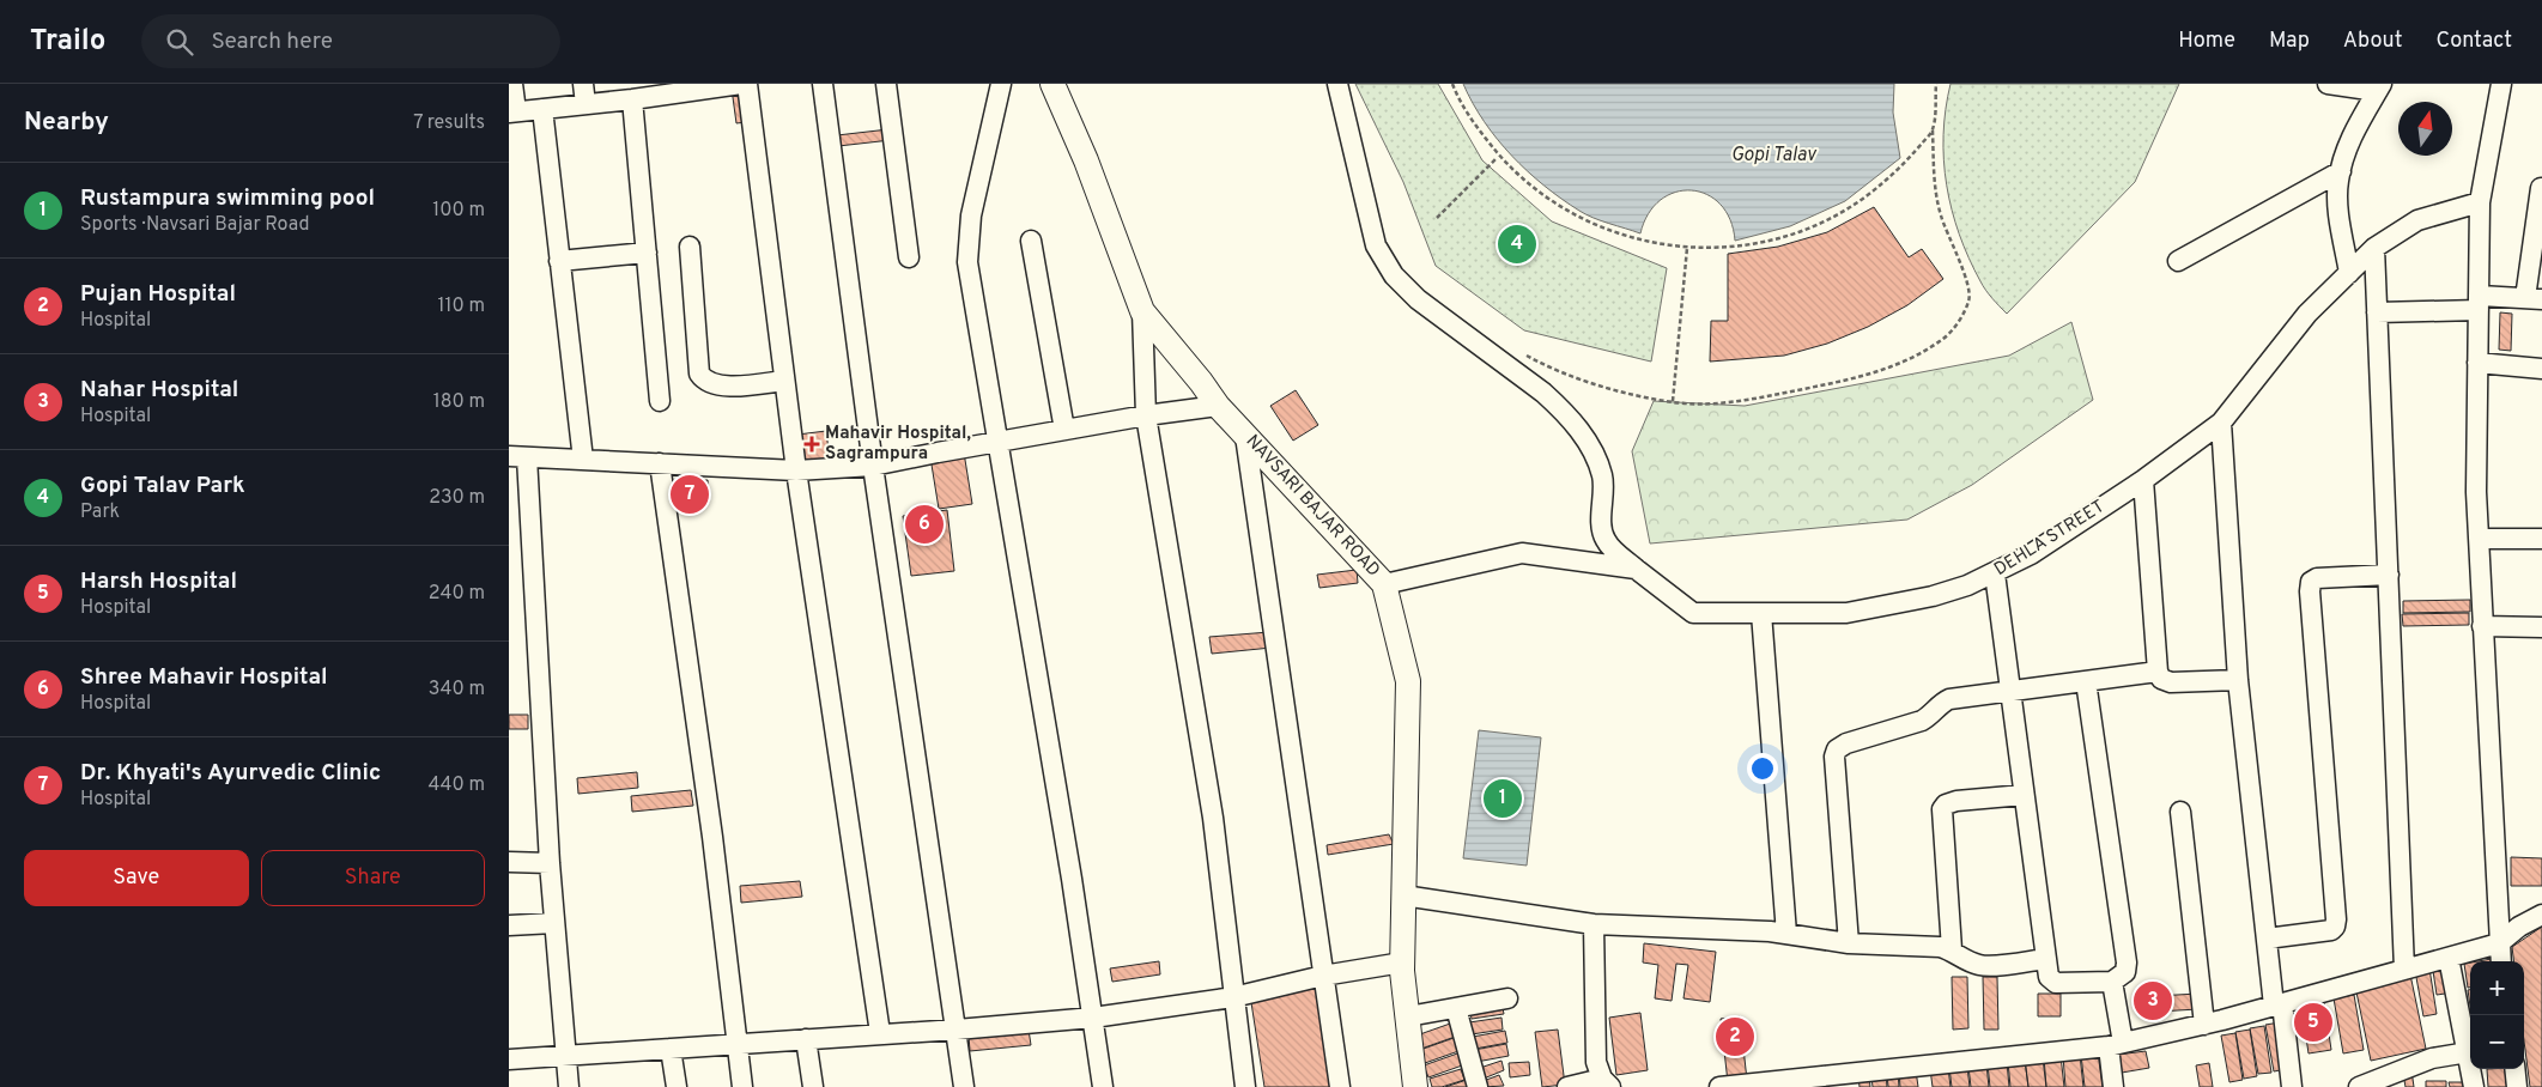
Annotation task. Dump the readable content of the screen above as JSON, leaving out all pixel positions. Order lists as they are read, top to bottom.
{
  "streets": {
    "main road": ["NAVSARI BAJAR ROAD"],
    "street": ["DEHLA STREET"]
  },
  "water": ["Gopi Talav"],
  "places": {
    "health": ["Mahavir Hospital, Sagrampura"]
  },
  "north": "top",
  "page": {
    "header": "Trailo",
    "search": "Search here",
    "nav": [
      "Home",
      "Map",
      "About",
      "Contact"
    ],
    "heading": ["Nearby", "7 results"],
    "list": [
      {
        "mark": "1",
        "name": "Rustampura swimming pool",
        "note": "Sports · Navsari Bajar Road",
        "value": "100 m"
      },
      {
        "mark": "2",
        "name": "Pujan Hospital",
        "note": "Hospital",
        "value": "110 m"
      },
      {
        "mark": "3",
        "name": "Nahar Hospital",
        "note": "Hospital",
        "value": "180 m"
      },
      {
        "mark": "4",
        "name": "Gopi Talav Park",
        "note": "Park",
        "value": "230 m"
      },
      {
        "mark": "5",
        "name": "Harsh Hospital",
        "note": "Hospital",
        "value": "240 m"
      },
      {
        "mark": "6",
        "name": "Shree Mahavir Hospital",
        "note": "Hospital",
        "value": "340 m"
      },
      {
        "mark": "7",
        "name": "Dr. Khyati's Ayurvedic Clinic",
        "note": "Hospital",
        "value": "440 m"
      }
    ],
    "pins": [
      "4",
      "7",
      "6",
      "1",
      "3",
      "5",
      "2"
    ],
    "buttons": ["Save", "Share"],
    "map_buttons": ["+", "−"]
  }
}
